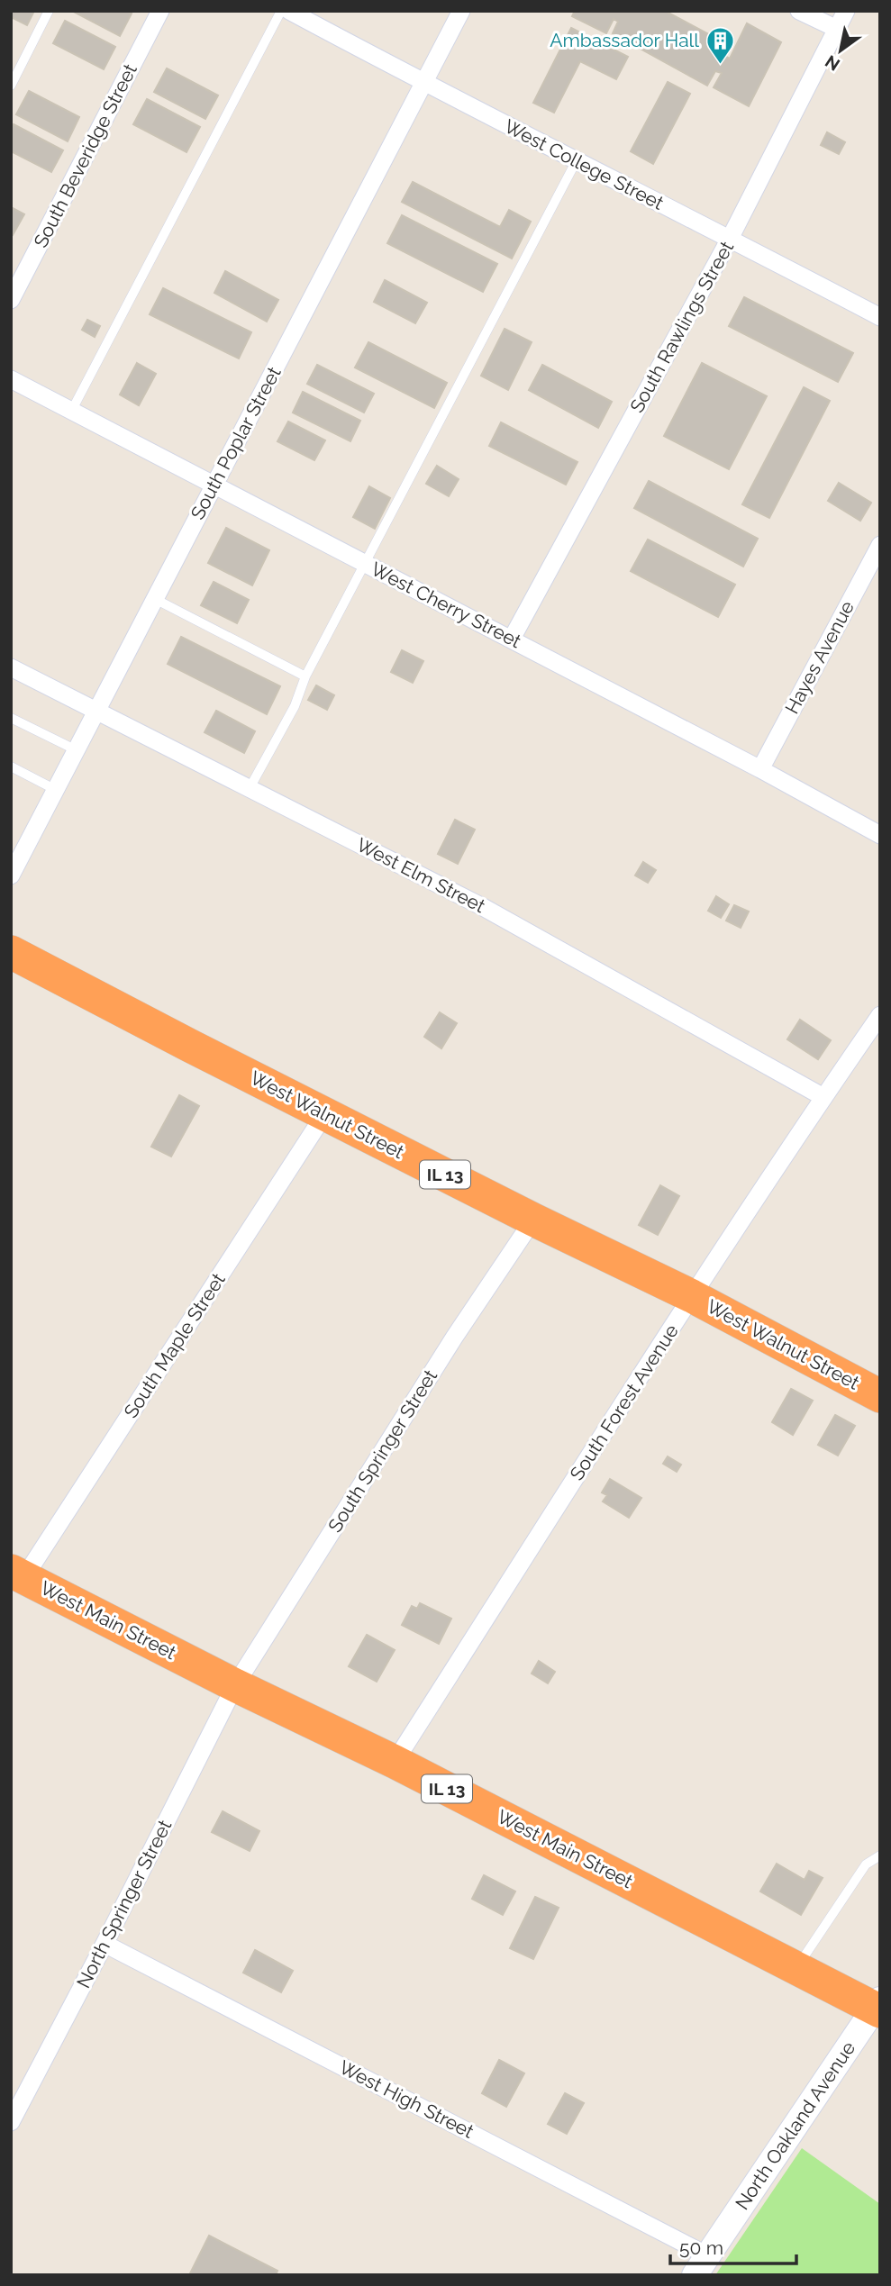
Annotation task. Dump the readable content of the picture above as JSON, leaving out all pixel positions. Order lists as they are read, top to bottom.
{
  "streets": {
    "highway": ["West Walnut Street", "IL 13", "West Main Street"],
    "street": [
      "South Beveridge Street",
      "West College Street",
      "South Rawlings Street",
      "South Poplar Street",
      "West Cherry Street",
      "Hayes Avenue",
      "West Elm Street",
      "South Maple Street",
      "South Forest Avenue",
      "South Springer Street",
      "North Springer Street",
      "West High Street",
      "North Oakland Avenue"
    ]
  },
  "crossings": [
    ["West College Street", "South Rawlings Street"],
    ["West College Street", "South Poplar Street"],
    ["South Rawlings Street", "West Cherry Street"],
    ["South Poplar Street", "West Cherry Street"],
    ["South Poplar Street", "West Elm Street"],
    ["West Cherry Street", "Hayes Avenue"],
    ["West Elm Street", "South Forest Avenue"],
    ["West Walnut Street", "South Maple Street"],
    ["West Walnut Street", "South Forest Avenue"],
    ["West Walnut Street", "South Springer Street"],
    ["South Maple Street", "West Main Street"],
    ["South Forest Avenue", "West Main Street"],
    ["South Springer Street", "West Main Street"],
    ["South Springer Street", "North Springer Street"],
    ["West Main Street", "North Springer Street"],
    ["West Main Street", "North Oakland Avenue"],
    ["North Springer Street", "West High Street"],
    ["West High Street", "North Oakland Avenue"]
  ],
  "places": {
    "building": ["Ambassador Hall"]
  },
  "scale_bar": "50 m",
  "north": "bottom left"
}
